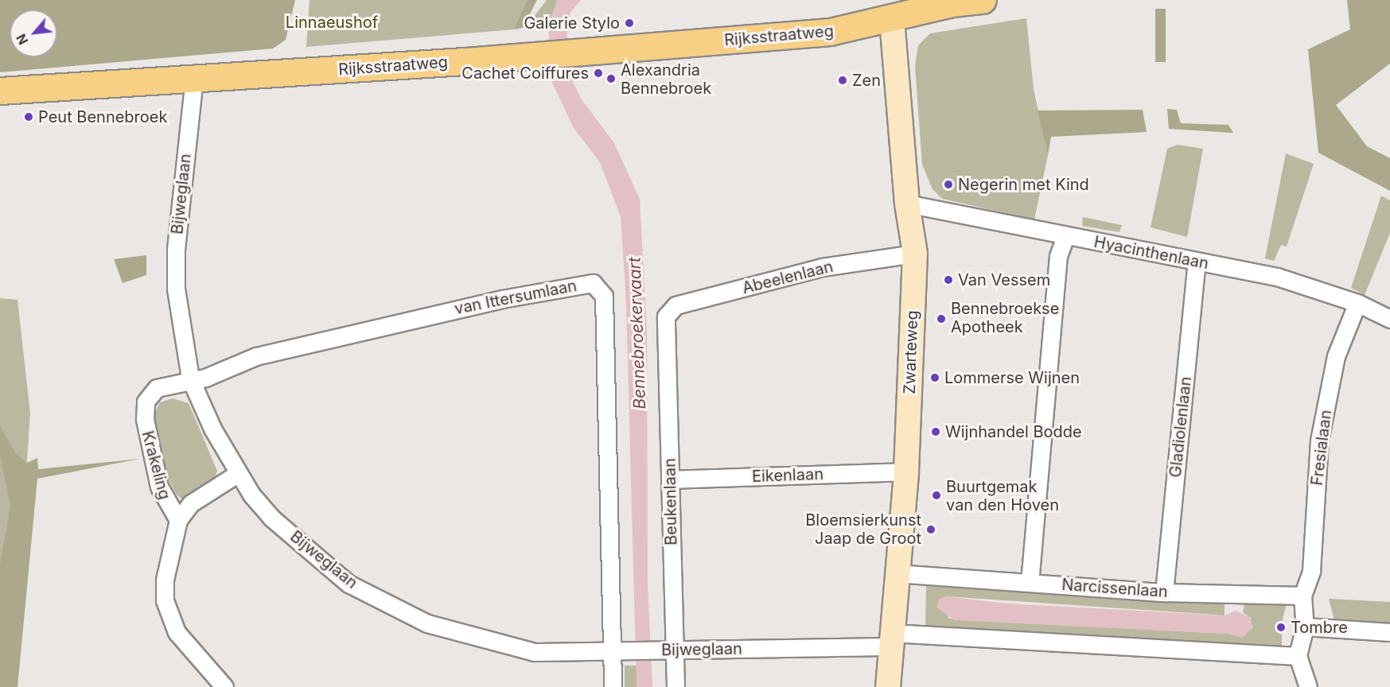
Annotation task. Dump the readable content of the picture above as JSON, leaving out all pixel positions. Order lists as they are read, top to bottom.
{
  "streets": {
    "main road": ["Rijksstraatweg", "Zwarteweg"],
    "street": [
      "Bijweglaan",
      "Hyacinthenlaan",
      "Abeelenlaan",
      "van Ittersumlaan",
      "Gladiolenlaan",
      "Fresialaan",
      "Krakeling",
      "Eikenlaan",
      "Beukenlaan",
      "Narcissenlaan"
    ]
  },
  "crossings": [
    ["Rijksstraatweg", "Bijweglaan"],
    ["Rijksstraatweg", "Zwarteweg"],
    ["Bijweglaan", "van Ittersumlaan"],
    ["Bijweglaan", "Zwarteweg"],
    ["Bijweglaan", "Krakeling"],
    ["Bijweglaan", "Beukenlaan"],
    ["Hyacinthenlaan", "Zwarteweg"],
    ["Hyacinthenlaan", "Gladiolenlaan"],
    ["Hyacinthenlaan", "Fresialaan"],
    ["Abeelenlaan", "Zwarteweg"],
    ["Abeelenlaan", "Beukenlaan"],
    ["van Ittersumlaan", "Krakeling"],
    ["Zwarteweg", "Eikenlaan"],
    ["Zwarteweg", "Narcissenlaan"],
    ["Gladiolenlaan", "Narcissenlaan"],
    ["Fresialaan", "Narcissenlaan"],
    ["Eikenlaan", "Beukenlaan"]
  ],
  "water": ["Bennebroekervaart"],
  "parks": ["Linnaeushof"],
  "places": [
    "Galerie Stylo",
    "Cachet Coiffures",
    "Alexandria Bennebroek",
    "Zen",
    "Peut Bennebroek",
    "Negerin met Kind",
    "Van Vessem",
    "Bennebroekse Apotheek",
    "Lommerse Wijnen",
    "Wijnhandel Bodde",
    "Buurtgemak van den Hoven",
    "Bloemsierkunst Jaap de Groot",
    "Tombre"
  ],
  "north": "bottom left"
}
